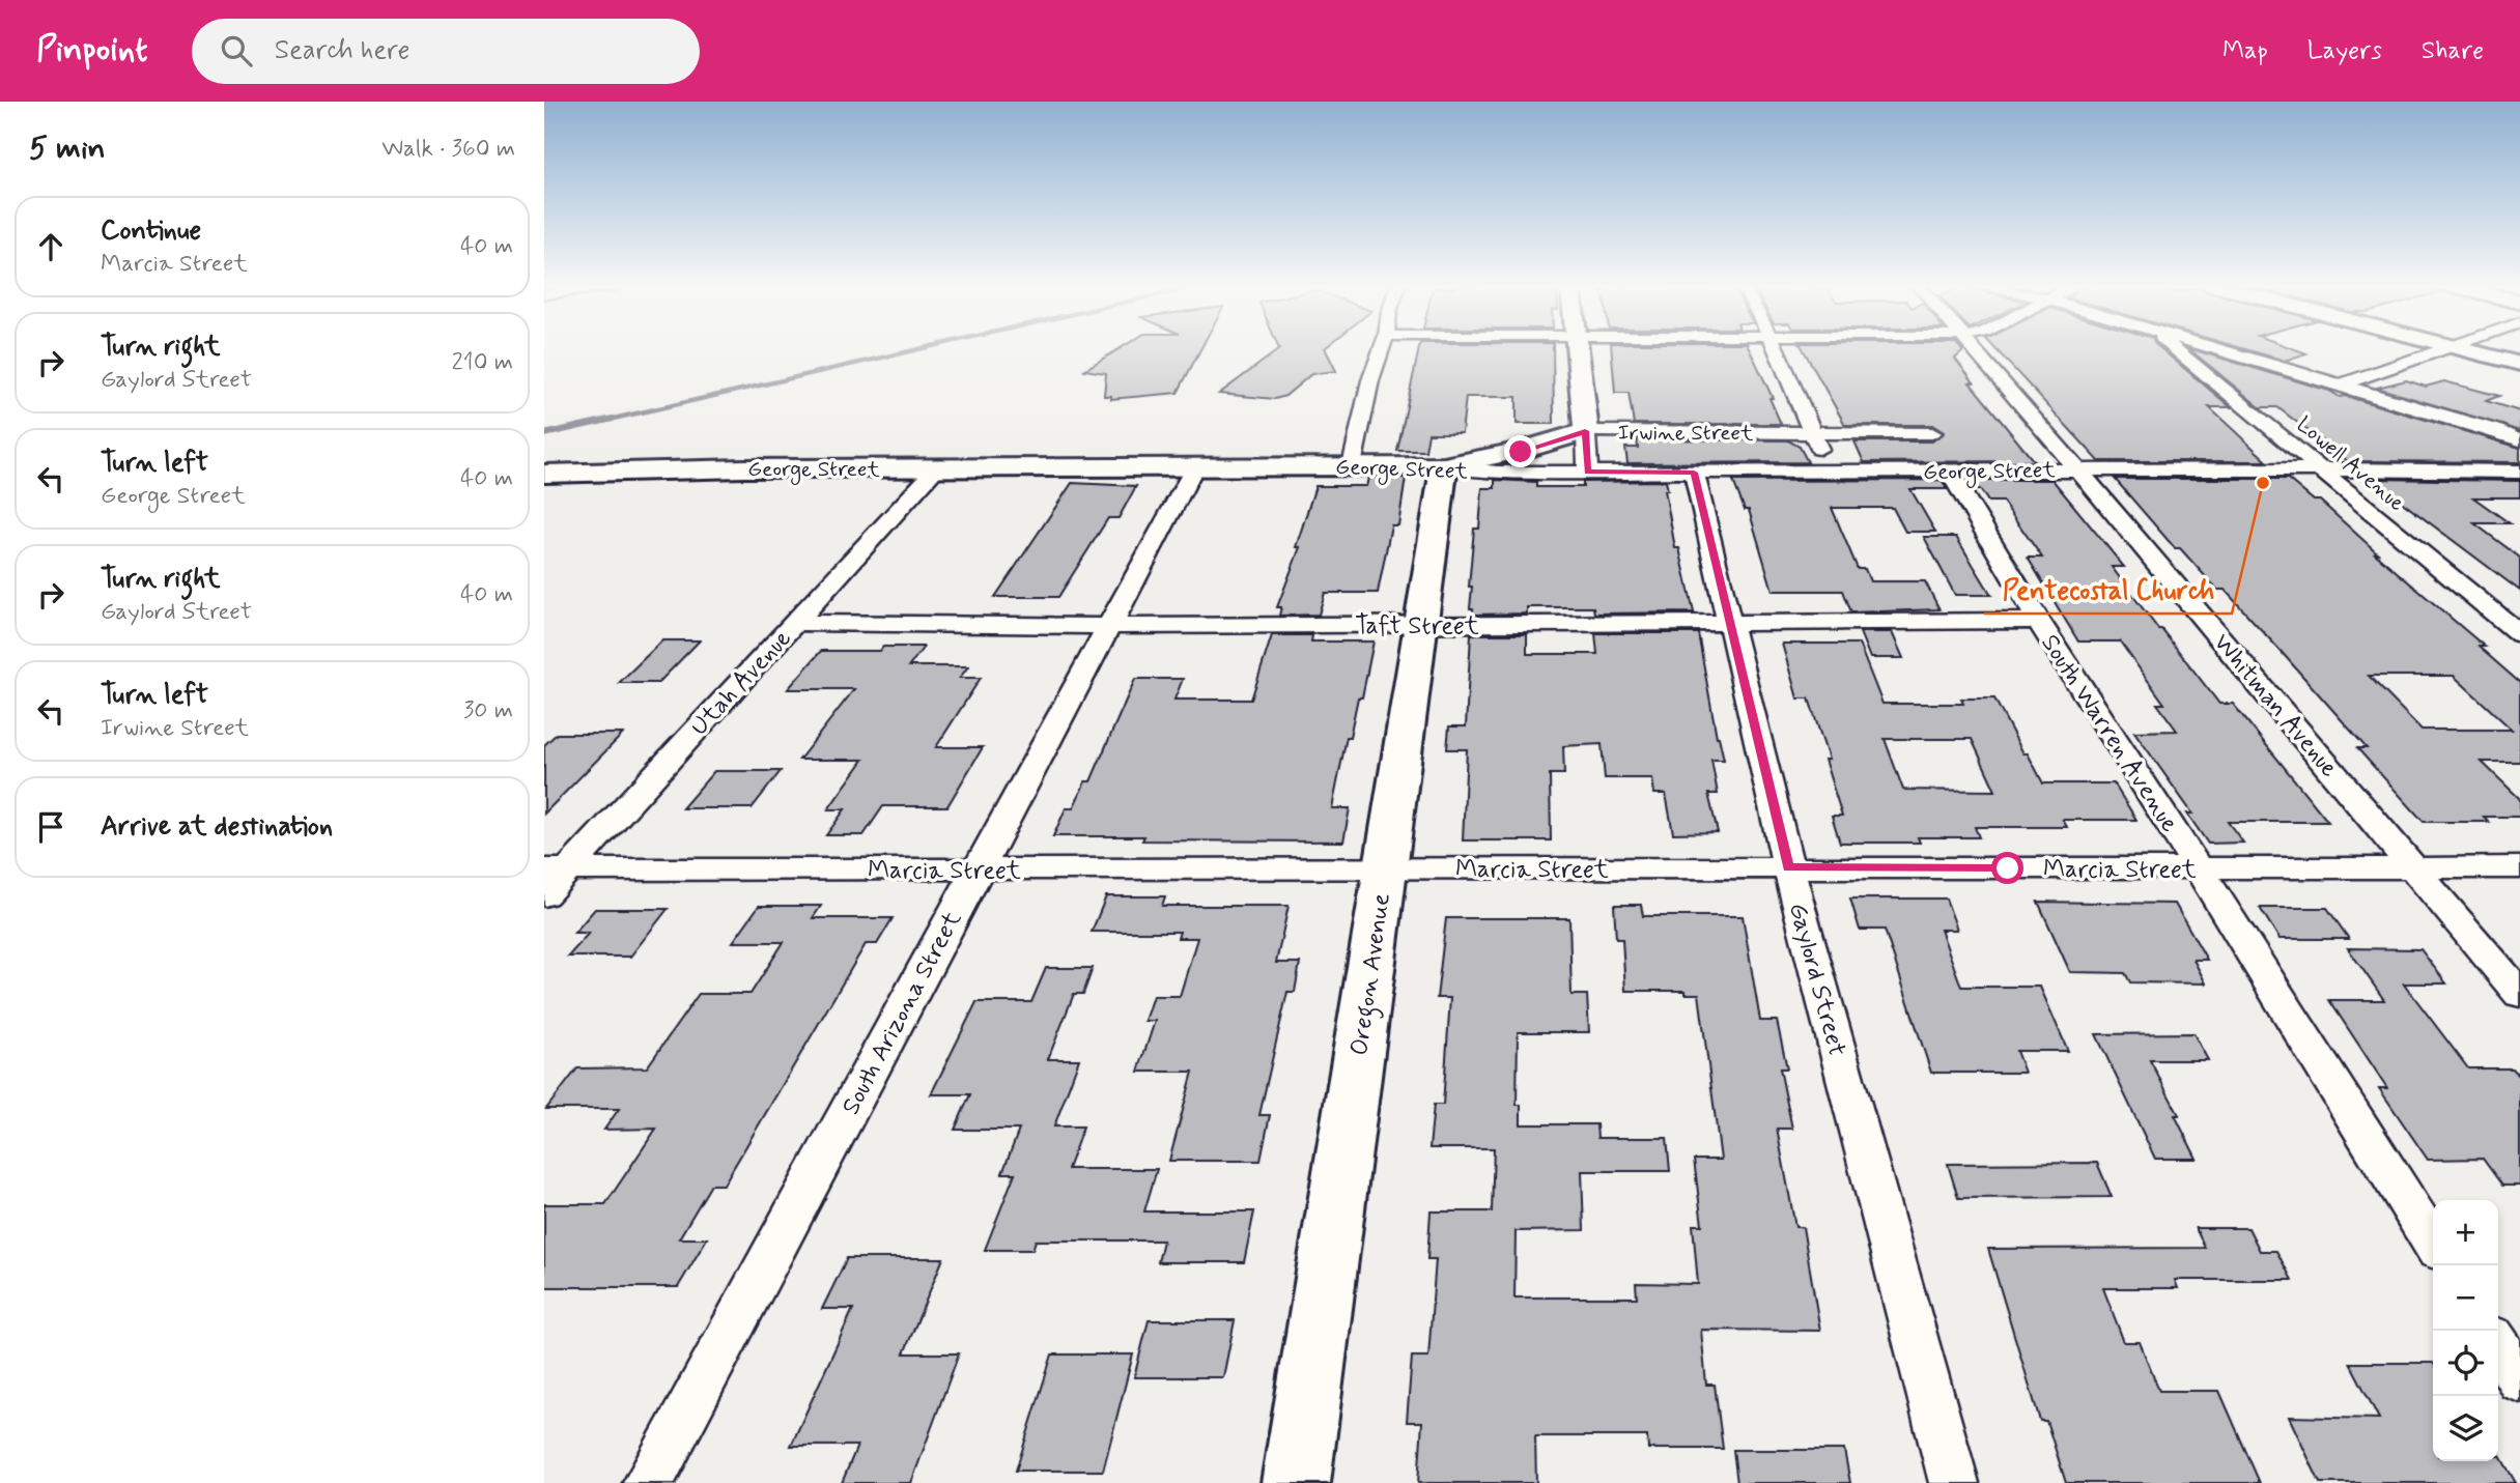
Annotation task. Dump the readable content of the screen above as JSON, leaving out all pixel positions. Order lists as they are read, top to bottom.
{
  "streets": {
    "street": [
      "Irwine Street",
      "Lowell Avenue",
      "George Street",
      "Taft Street",
      "Utah Avenue",
      "Whitman Avenue",
      "South Warren Avenue",
      "Marcia Street",
      "Oregon Avenue",
      "Gaylord Street",
      "South Arizona Street"
    ]
  },
  "crossings": [
    ["Irwine Street", "George Street"],
    ["Irwine Street", "Oregon Avenue"],
    ["Lowell Avenue", "George Street"],
    ["George Street", "Utah Avenue"],
    ["George Street", "Whitman Avenue"],
    ["George Street", "South Warren Avenue"],
    ["George Street", "Oregon Avenue"],
    ["George Street", "Gaylord Street"],
    ["George Street", "South Arizona Street"],
    ["Taft Street", "Utah Avenue"],
    ["Taft Street", "South Warren Avenue"],
    ["Taft Street", "Oregon Avenue"],
    ["Taft Street", "Gaylord Street"],
    ["Taft Street", "South Arizona Street"],
    ["Utah Avenue", "Marcia Street"],
    ["Whitman Avenue", "Marcia Street"],
    ["South Warren Avenue", "Marcia Street"],
    ["Marcia Street", "Oregon Avenue"],
    ["Marcia Street", "Gaylord Street"],
    ["Marcia Street", "South Arizona Street"]
  ],
  "places": ["Pentecostal Church"],
  "page": {
    "header": "Pinpoint",
    "search": "Search here",
    "nav": ["Map", "Layers", "Share"],
    "heading": ["5 min", "Walk · 360 m"],
    "list": [
      ["Continue", "Marcia Street", "40 m"],
      ["Turn right", "Gaylord Street", "210 m"],
      ["Turn left", "George Street", "40 m"],
      ["Turn right", "Gaylord Street", "40 m"],
      ["Turn left", "Irwine Street", "30 m"],
      "Arrive at destination"
    ],
    "map_buttons": ["+", "−"]
  }
}
